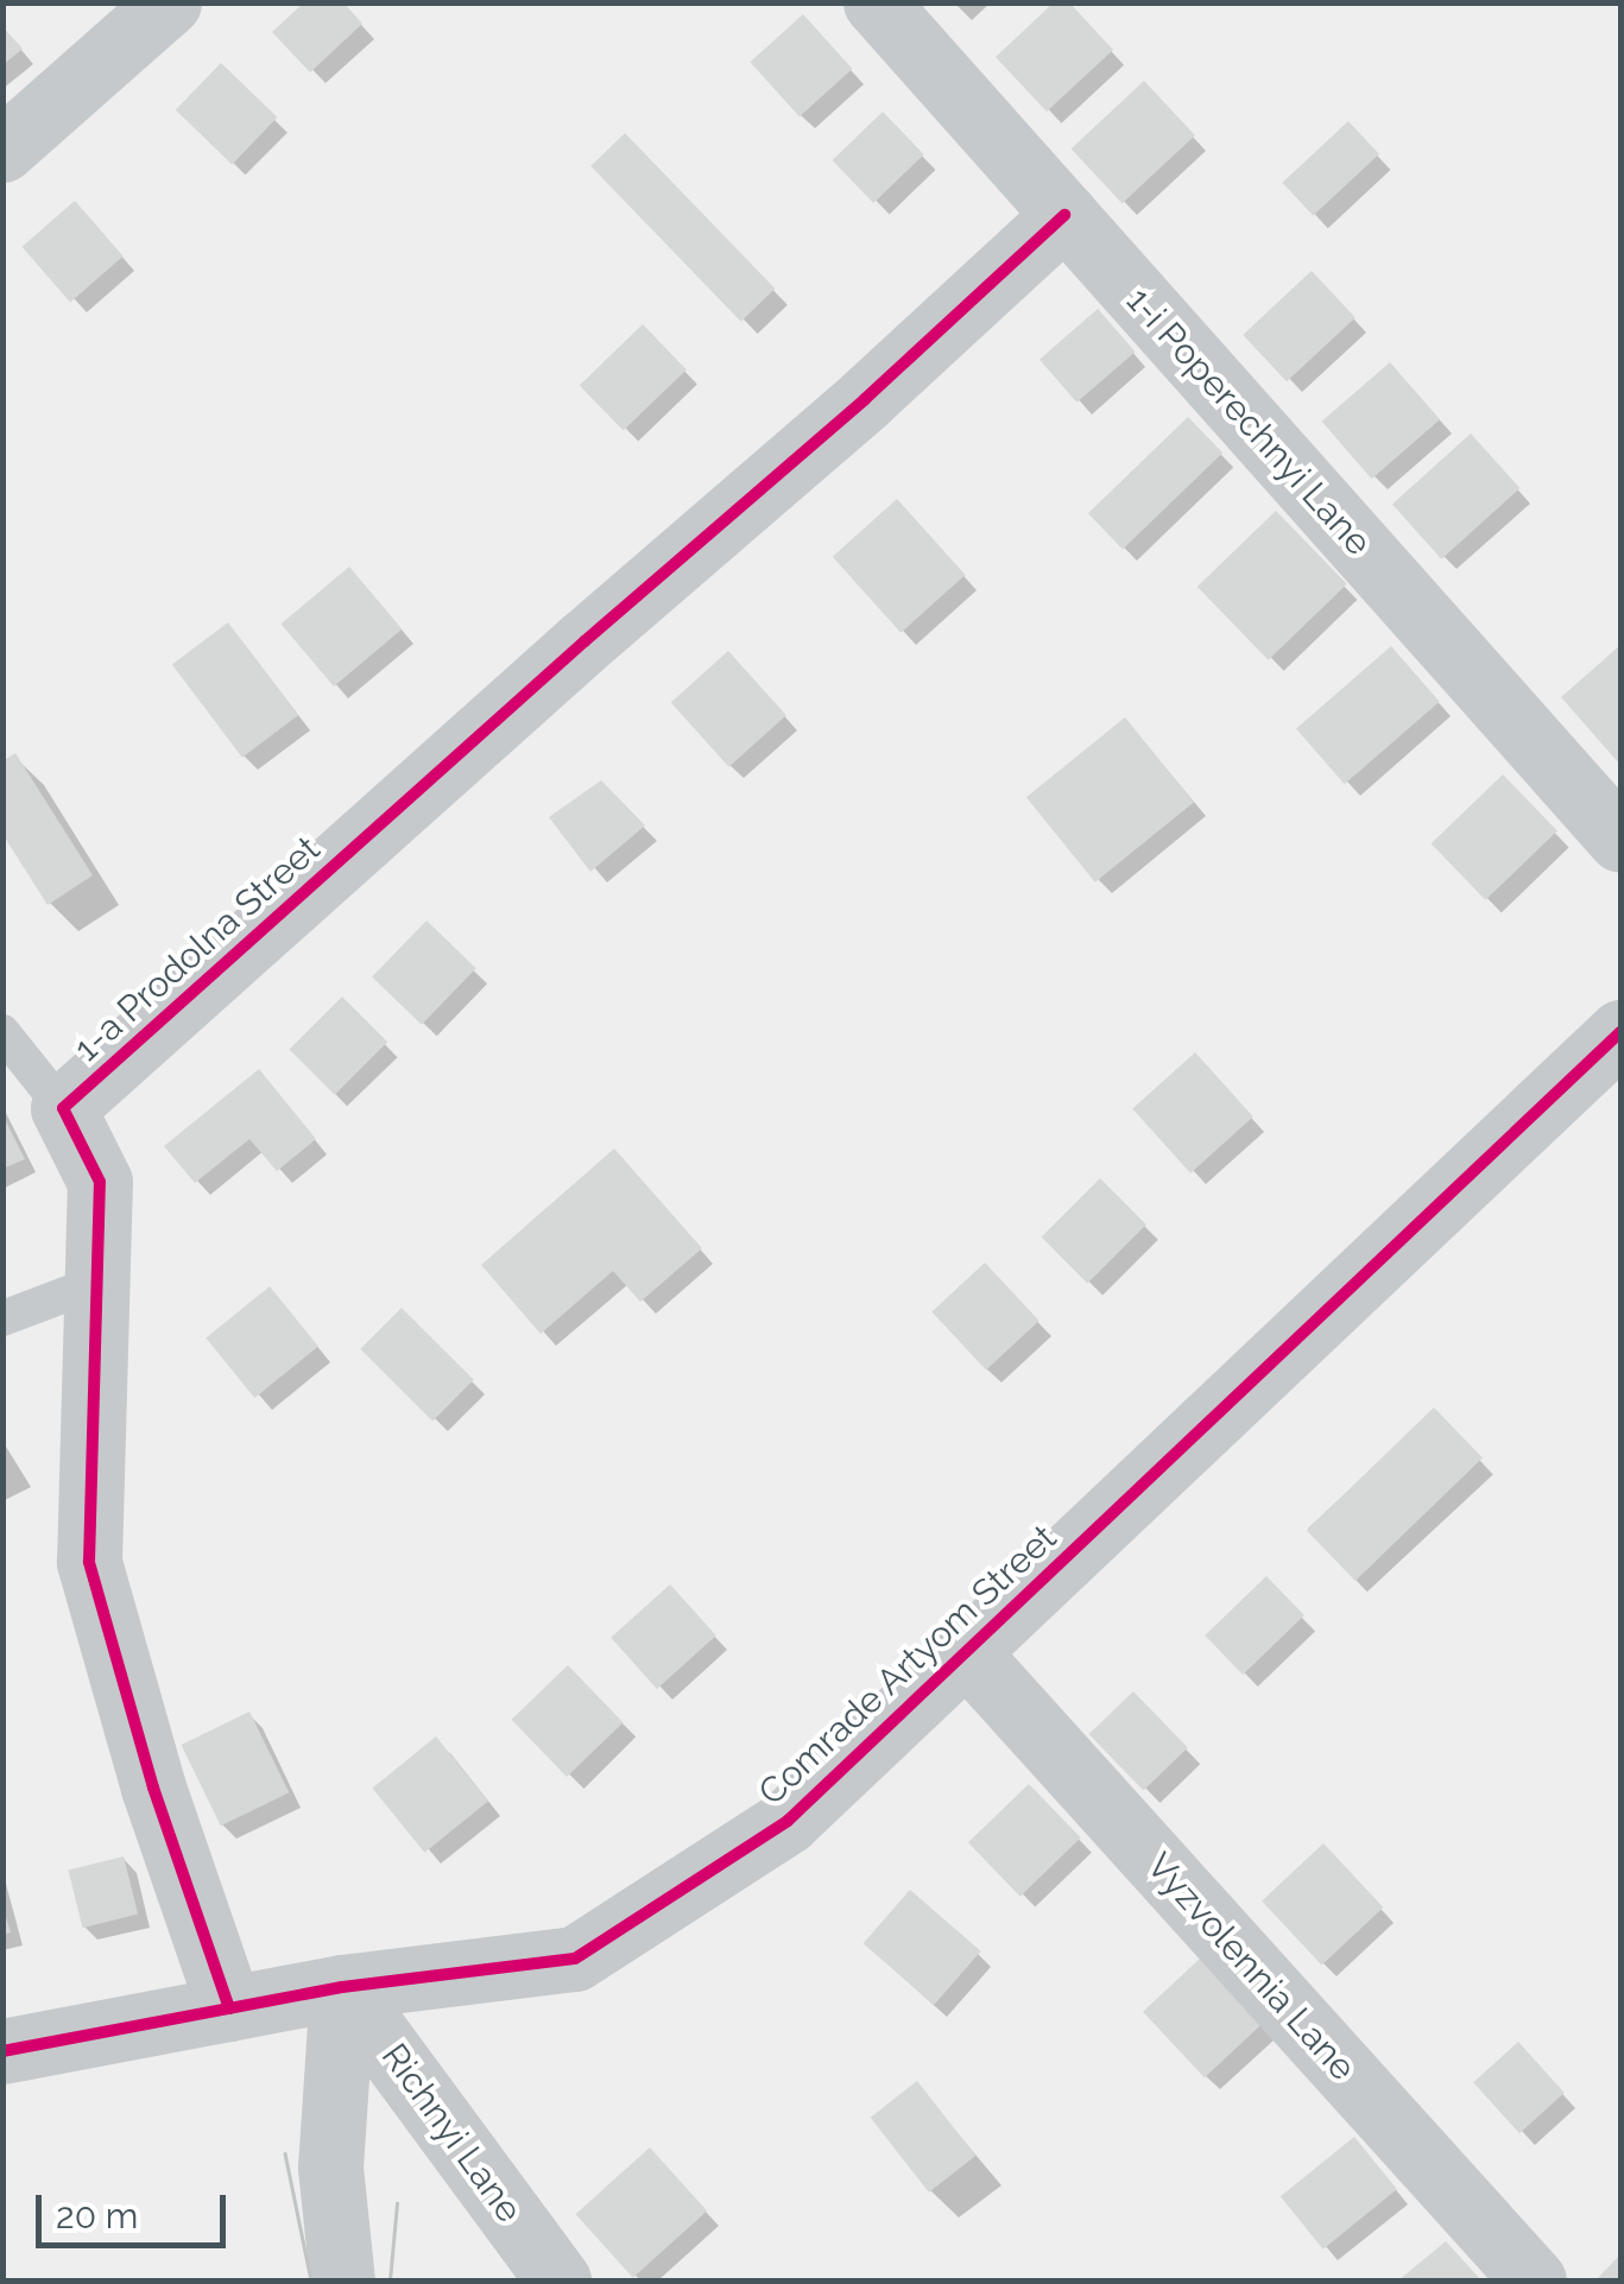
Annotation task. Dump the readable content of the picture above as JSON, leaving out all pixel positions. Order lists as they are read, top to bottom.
{
  "streets": {
    "street": [
      "1-i Poperechnyi Lane",
      "1-a Prodolna Street",
      "Comrade Artyom Street",
      "Vyzvolennia Lane",
      "Richnyi Lane"
    ]
  },
  "crossings": [
    ["1-i Poperechnyi Lane", "1-a Prodolna Street"],
    ["1-a Prodolna Street", "Comrade Artyom Street"],
    ["Comrade Artyom Street", "Vyzvolennia Lane"],
    ["Comrade Artyom Street", "Richnyi Lane"]
  ],
  "scale_bar": "20 m"
}
